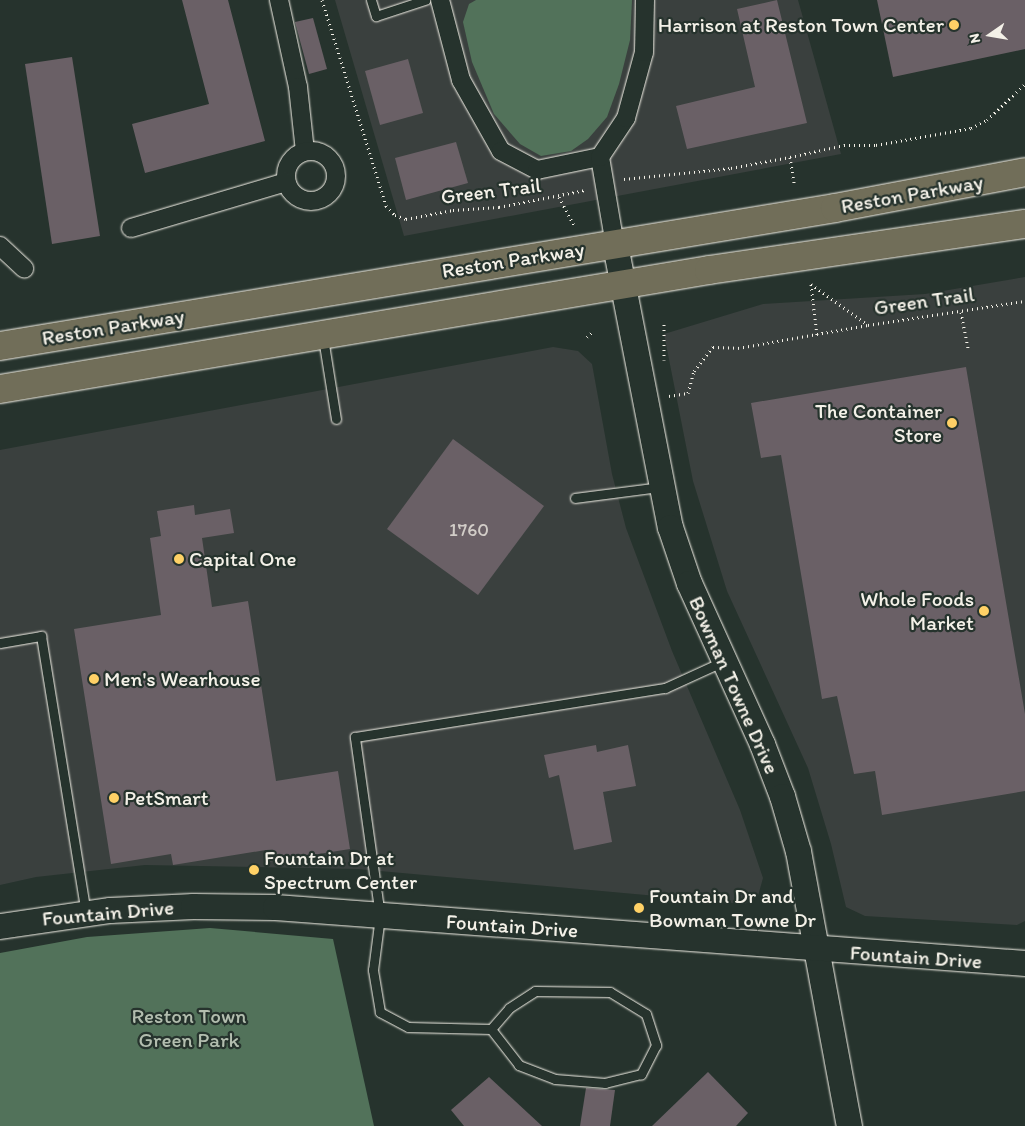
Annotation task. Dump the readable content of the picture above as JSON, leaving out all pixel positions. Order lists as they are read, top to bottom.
{
  "streets": {
    "main road": ["Reston Parkway"],
    "street": ["Bowman Towne Drive", "Fountain Drive"],
    "path": ["Green Trail"]
  },
  "crossings": [
    ["Reston Parkway", "Bowman Towne Drive"],
    ["Bowman Towne Drive", "Fountain Drive"]
  ],
  "parks": ["Reston Town Green Park"],
  "places": [
    "Harrison at Reston Town Center",
    "The Container Store",
    "Capital One",
    "Whole Foods Market",
    "Men's Wearhouse",
    "PetSmart",
    "Fountain Dr at Spectrum Center",
    "Fountain Dr and Bowman Towne Dr"
  ],
  "house_numbers": ["1760"],
  "north": "left"
}
